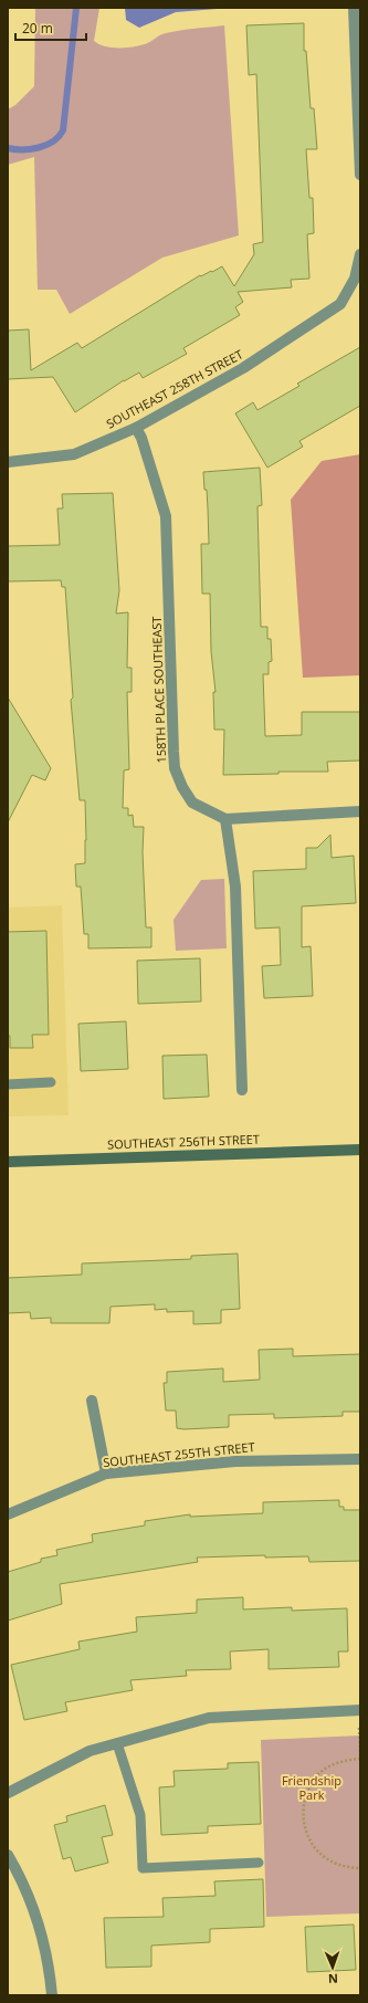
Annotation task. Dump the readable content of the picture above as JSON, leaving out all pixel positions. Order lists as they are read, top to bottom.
{
  "streets": {
    "main road": ["SOUTHEAST 256TH STREET"],
    "street": ["SOUTHEAST 258TH STREET", "158TH PLACE SOUTHEAST", "SOUTHEAST 255TH STREET"]
  },
  "crossings": [
    ["SOUTHEAST 258TH STREET", "158TH PLACE SOUTHEAST"]
  ],
  "parks": ["Friendship Park"],
  "scale_bar": "20 m",
  "north": "bottom"
}
